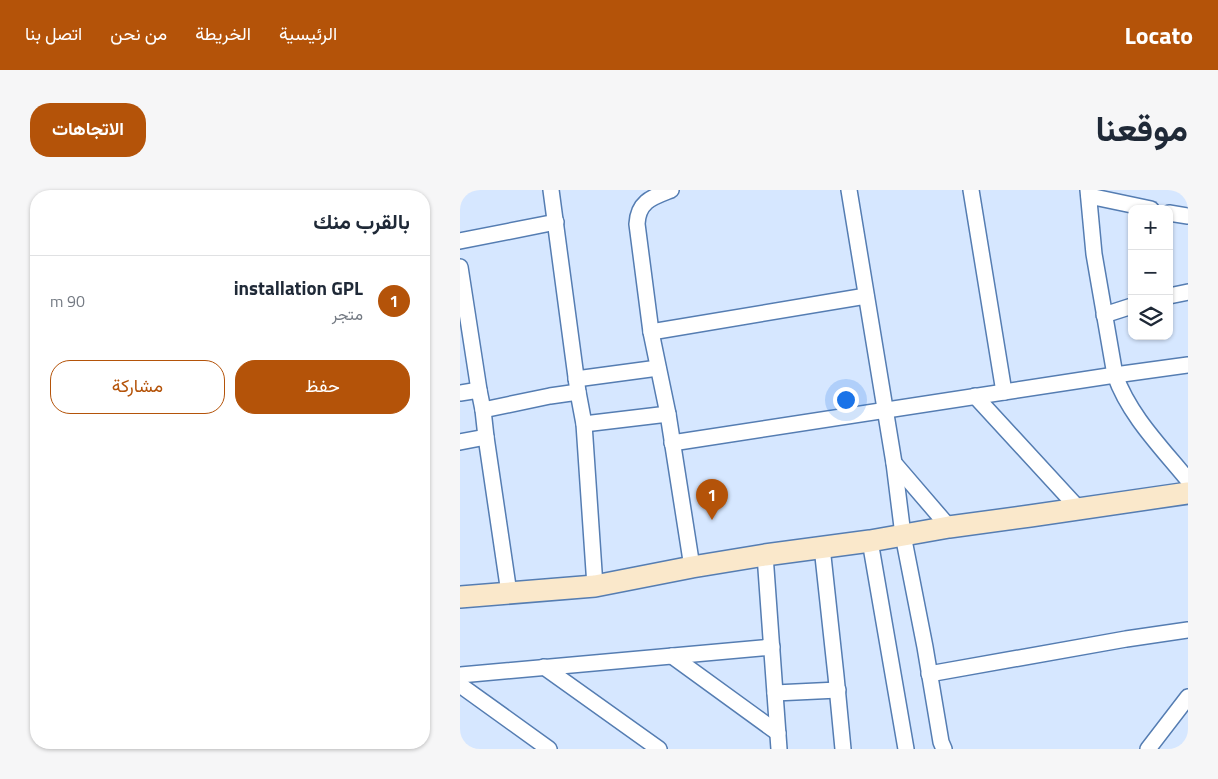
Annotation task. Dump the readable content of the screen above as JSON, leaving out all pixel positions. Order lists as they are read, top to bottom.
{
  "page": {
    "header": "Locato",
    "nav": [
      "الرئيسية",
      "الخريطة",
      "من نحن",
      "اتصل بنا"
    ],
    "title": "موقعنا",
    "buttons": [
      "الاتجاهات",
      ["حفظ", "مشاركة"]
    ],
    "heading": "بالقرب منك",
    "map_buttons": ["+", "−"],
    "list": [
      {
        "mark": "1",
        "name": "installation GPL",
        "note": "متجر",
        "value": "90 m"
      }
    ],
    "pins": "1"
  }
}
